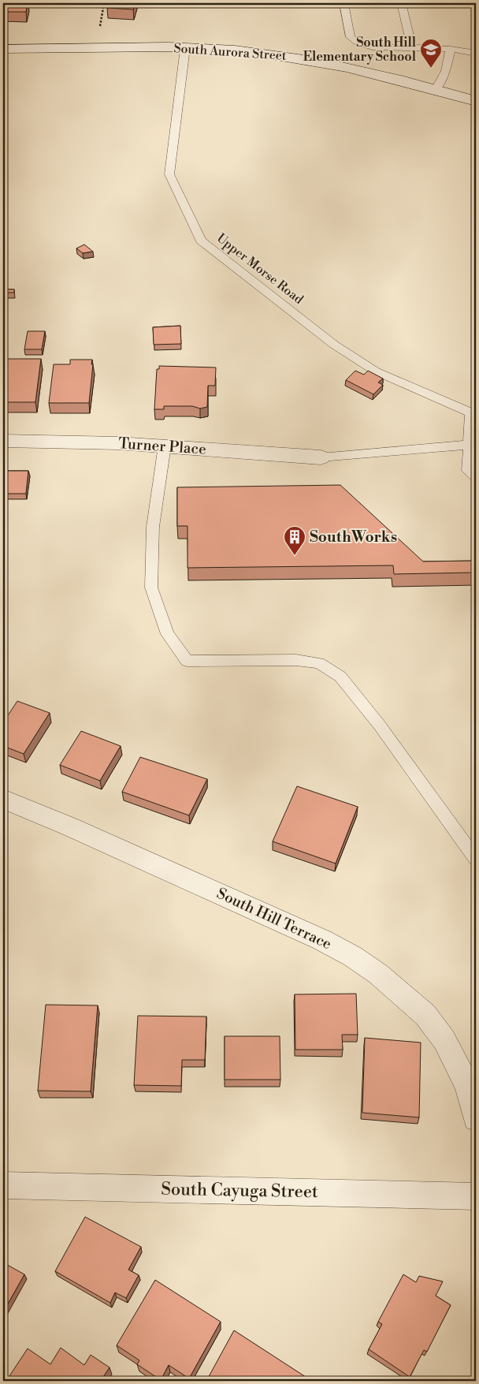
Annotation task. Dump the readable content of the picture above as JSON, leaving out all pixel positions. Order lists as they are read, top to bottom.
{
  "streets": {
    "street": [
      "South Aurora Street",
      "Turner Place",
      "South Hill Terrace",
      "South Cayuga Street"
    ],
    "lane": ["Upper Morse Road"]
  },
  "crossings": [
    ["South Aurora Street", "Upper Morse Road"]
  ],
  "places": {
    "school or university": ["South Hill Elementary School"],
    "building": ["SouthWorks"]
  }
}
